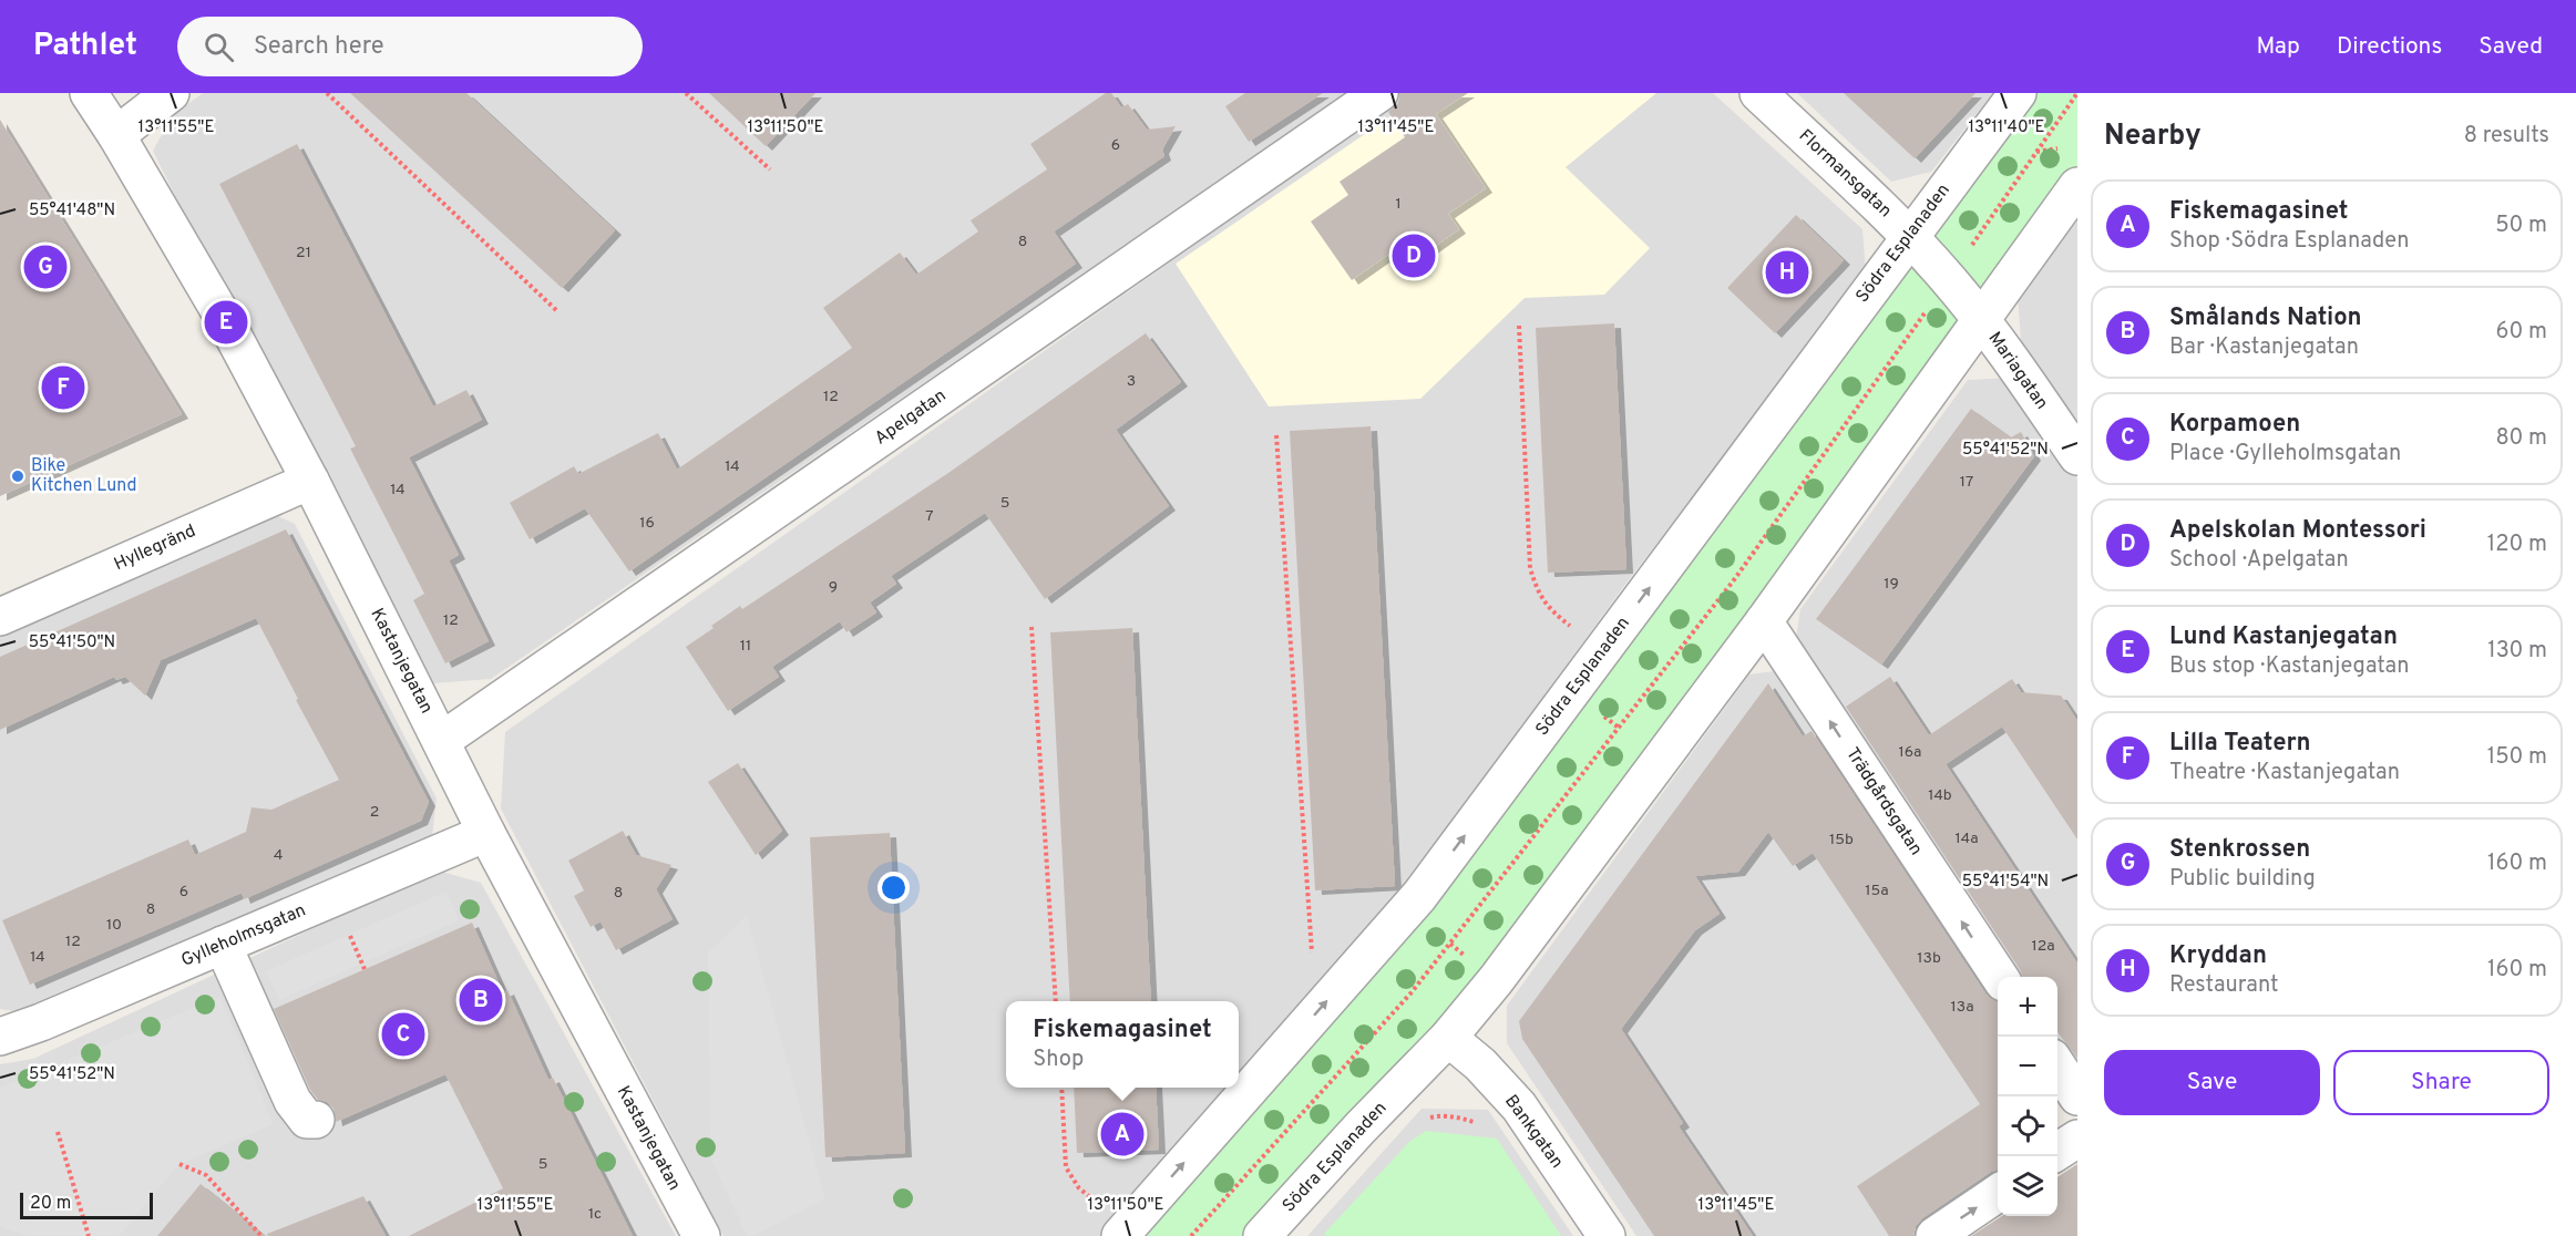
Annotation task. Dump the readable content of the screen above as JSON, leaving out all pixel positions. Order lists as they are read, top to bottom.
{
  "streets": {
    "street": [
      "Flormansgatan",
      "Södra Esplanaden",
      "Mariagatan",
      "Apelgatan",
      "Hyllegränd",
      "Kastanjegatan",
      "Trädgårdsgatan",
      "Gylleholmsgatan",
      "Bankgatan"
    ]
  },
  "crossings": [
    ["Flormansgatan", "Södra Esplanaden"],
    ["Flormansgatan", "Mariagatan"],
    ["Södra Esplanaden", "Mariagatan"],
    ["Södra Esplanaden", "Trädgårdsgatan"],
    ["Södra Esplanaden", "Bankgatan"],
    ["Apelgatan", "Kastanjegatan"],
    ["Hyllegränd", "Kastanjegatan"],
    ["Kastanjegatan", "Gylleholmsgatan"]
  ],
  "one_way": ["Trädgårdsgatan"],
  "places": ["Bike Kitchen Lund"],
  "house_numbers": [
    "6",
    "1",
    "8",
    "21",
    "3",
    "12",
    "14",
    "17",
    "14",
    "5",
    "7",
    "16",
    "19",
    "9",
    "12",
    "11",
    "16a",
    "14b",
    "2",
    "14a",
    "15b",
    "4",
    "15a",
    "6",
    "8",
    "8",
    "10",
    "12",
    "12a",
    "14",
    "13b",
    "13a",
    "5",
    "1c"
  ],
  "scale_bar": "20 m",
  "page": {
    "header": "Pathlet",
    "search": "Search here",
    "nav": ["Map", "Directions", "Saved"],
    "heading": ["Nearby", "8 results"],
    "list": [
      {
        "mark": "A",
        "name": "Fiskemagasinet",
        "note": "Shop · Södra Esplanaden",
        "value": "50 m"
      },
      {
        "mark": "B",
        "name": "Smålands Nation",
        "note": "Bar · Kastanjegatan",
        "value": "60 m"
      },
      {
        "mark": "C",
        "name": "Korpamoen",
        "note": "Place · Gylleholmsgatan",
        "value": "80 m"
      },
      {
        "mark": "D",
        "name": "Apelskolan Montessori",
        "note": "School · Apelgatan",
        "value": "120 m"
      },
      {
        "mark": "E",
        "name": "Lund Kastanjegatan",
        "note": "Bus stop · Kastanjegatan",
        "value": "130 m"
      },
      {
        "mark": "F",
        "name": "Lilla Teatern",
        "note": "Theatre · Kastanjegatan",
        "value": "150 m"
      },
      {
        "mark": "G",
        "name": "Stenkrossen",
        "note": "Public building",
        "value": "160 m"
      },
      {
        "mark": "H",
        "name": "Kryddan",
        "note": "Restaurant",
        "value": "160 m"
      }
    ],
    "pins": [
      "D",
      "G",
      "H",
      "E",
      "F",
      "B",
      "C",
      "A"
    ],
    "map_buttons": ["+", "−"],
    "popup": ["Fiskemagasinet", "Shop"],
    "buttons": ["Save", "Share"],
    "scale": "20 m"
  },
  "coordinates": [
    "13°11'55\"E",
    "13°11'50\"E",
    "13°11'45\"E",
    "13°11'40\"E",
    "55°41'48\"N",
    "55°41'52\"N",
    "55°41'50\"N",
    "55°41'54\"N"
  ]
}
